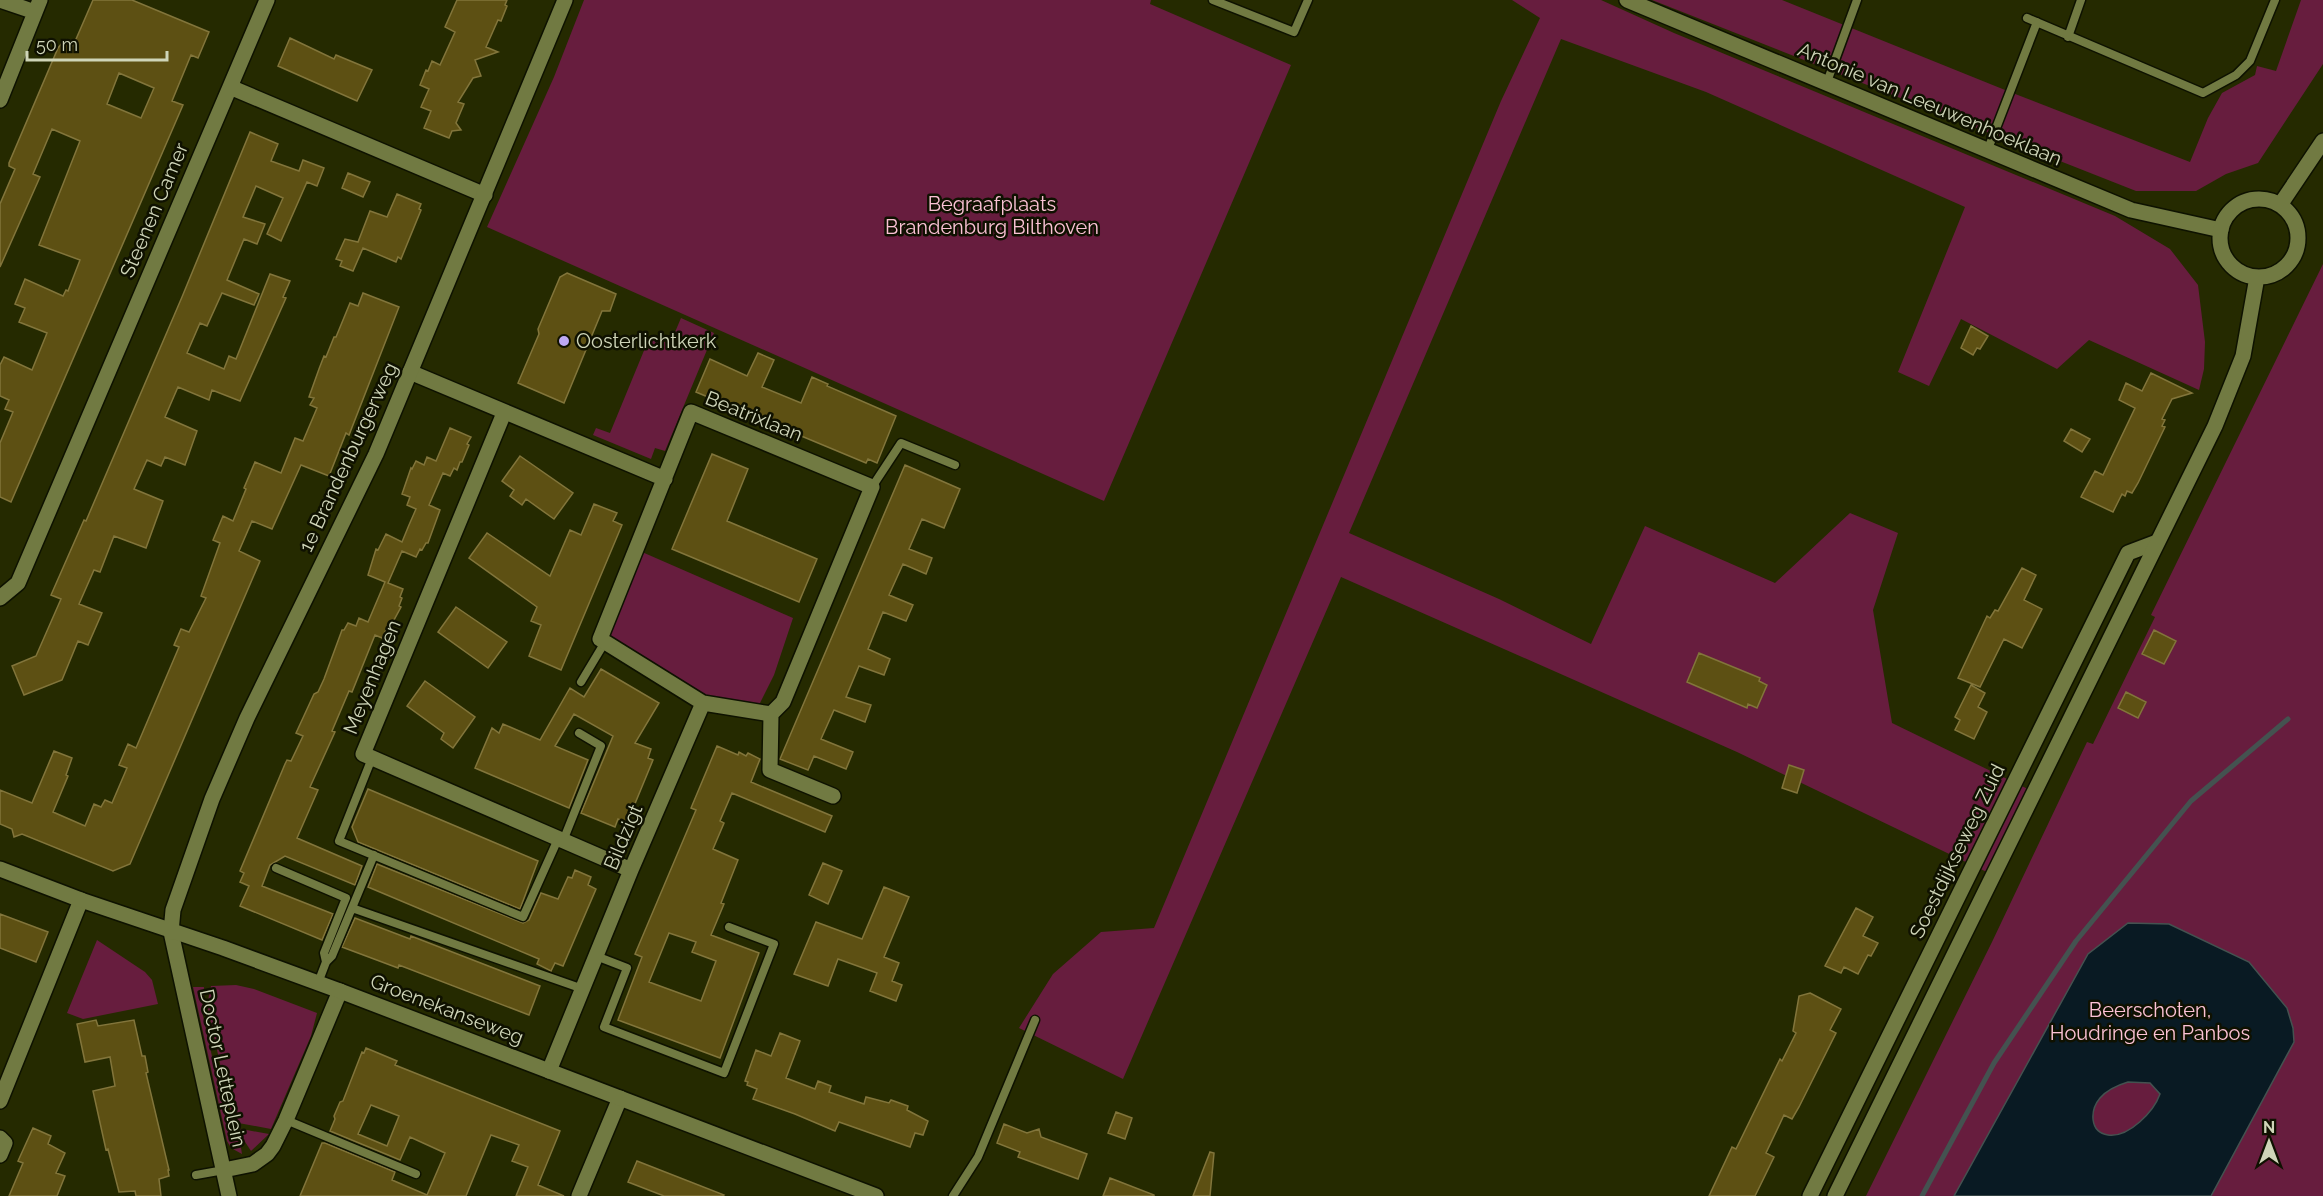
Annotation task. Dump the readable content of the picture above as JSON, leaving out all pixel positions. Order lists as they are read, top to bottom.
{
  "streets": {
    "street": [
      "Antonie van Leeuwenhoeklaan",
      "Steenen Camer",
      "Beatrixlaan",
      "1e Brandenburgerweg",
      "Meyenhagen",
      "Bildzigt",
      "Soestdijkseweg Zuid",
      "Groenekanseweg",
      "Doctor Letteplein"
    ]
  },
  "crossings": [
    ["1e Brandenburgerweg", "Groenekanseweg"],
    ["1e Brandenburgerweg", "Doctor Letteplein"],
    ["Meyenhagen", "Bildzigt"],
    ["Bildzigt", "Groenekanseweg"],
    ["Groenekanseweg", "Doctor Letteplein"]
  ],
  "parks": ["Begraafplaats Brandenburg Bilthoven", "Beerschoten, Houdringe en Panbos"],
  "places": ["Oosterlichtkerk"],
  "scale_bar": "50 m",
  "north": "top"
}
